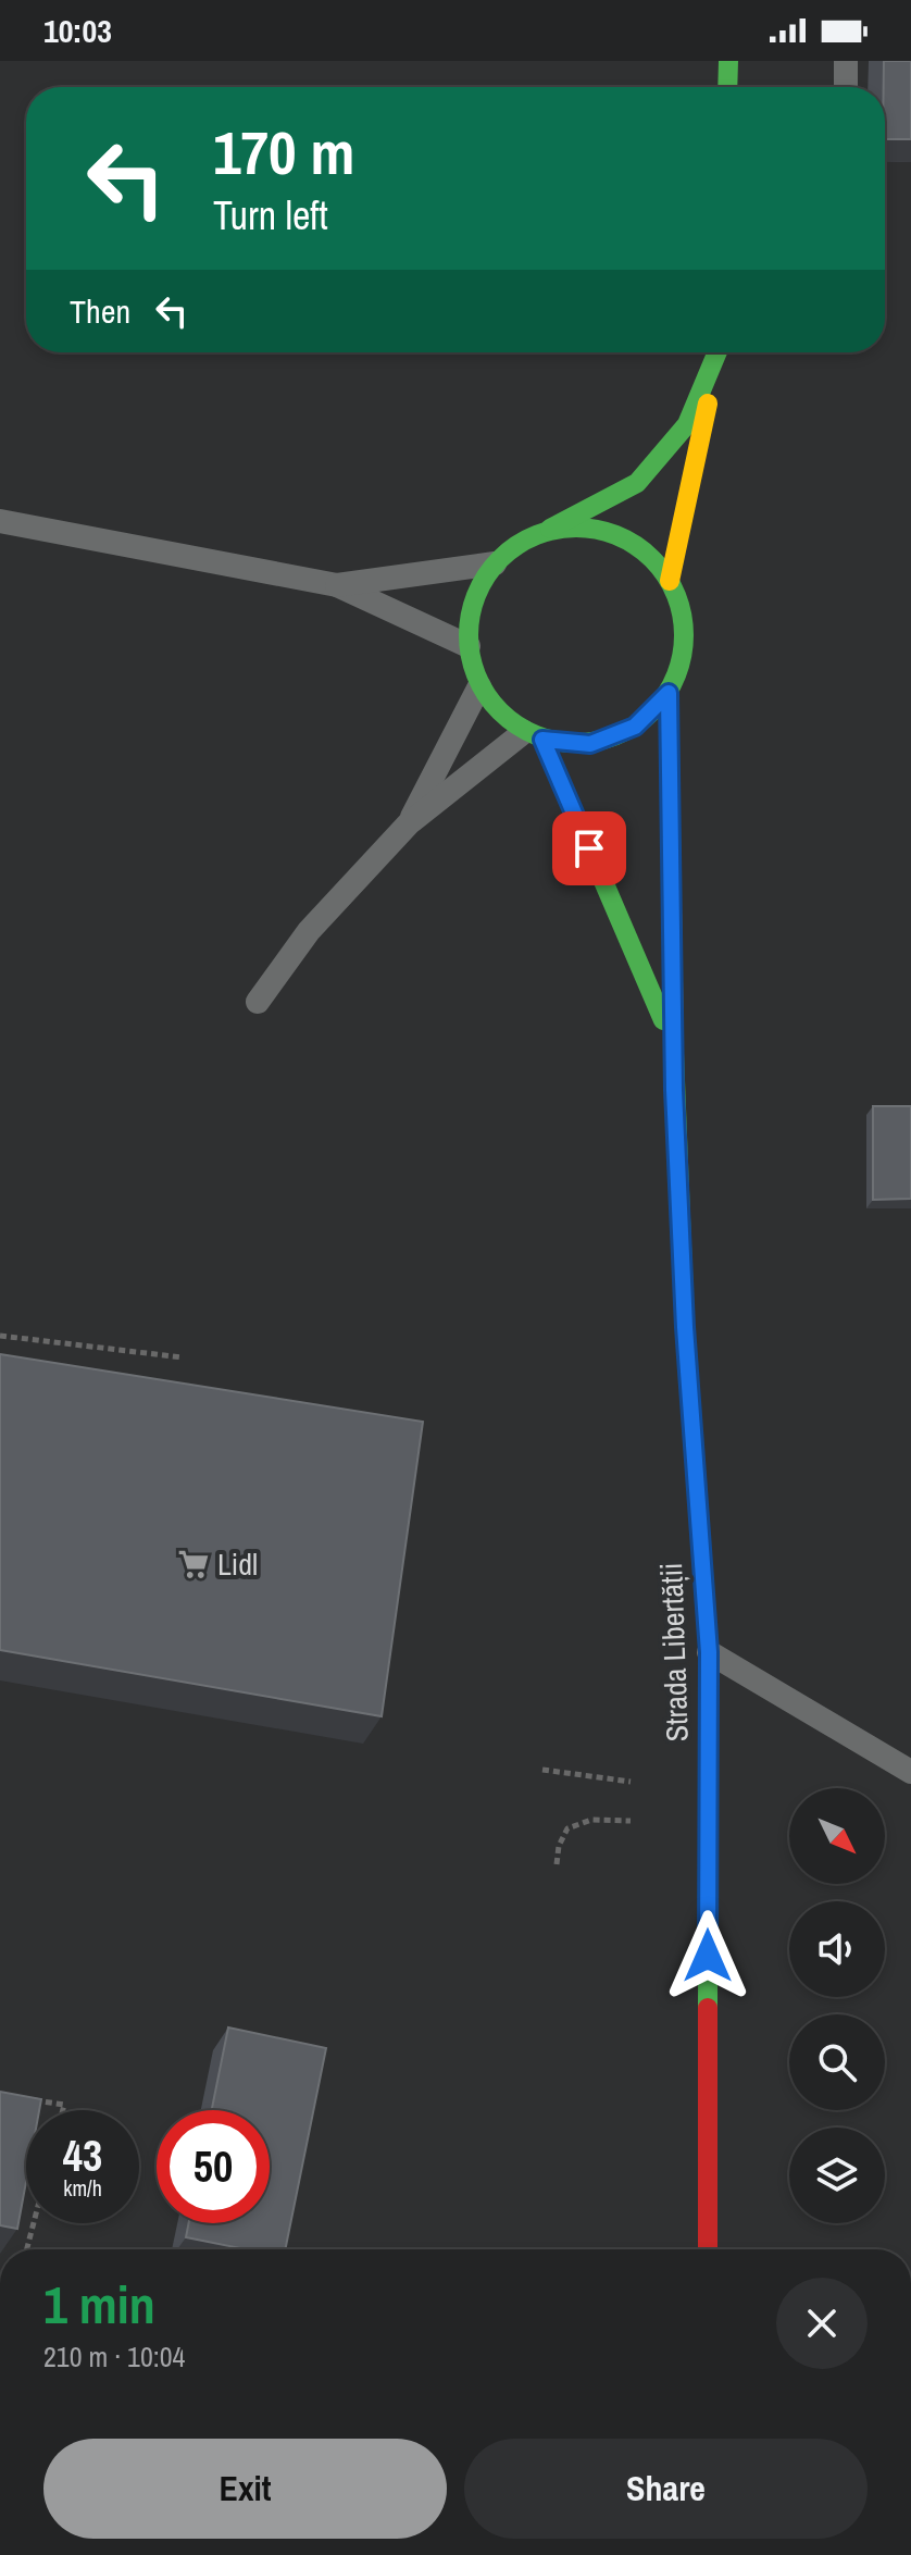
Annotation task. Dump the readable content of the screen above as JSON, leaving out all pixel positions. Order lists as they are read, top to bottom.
{
  "streets": {
    "main road": ["Strada Libertății"]
  },
  "places": {
    "supermarket": ["Lidl"]
  },
  "north": "bottom right",
  "page": {
    "status": "10:03",
    "turn": ["170 m", "Turn left"],
    "then": "Then",
    "speed": "43 km/h",
    "limit": "50",
    "heading": ["1 min", "210 m · 10:04"],
    "buttons": ["Exit", "Share"]
  }
}
